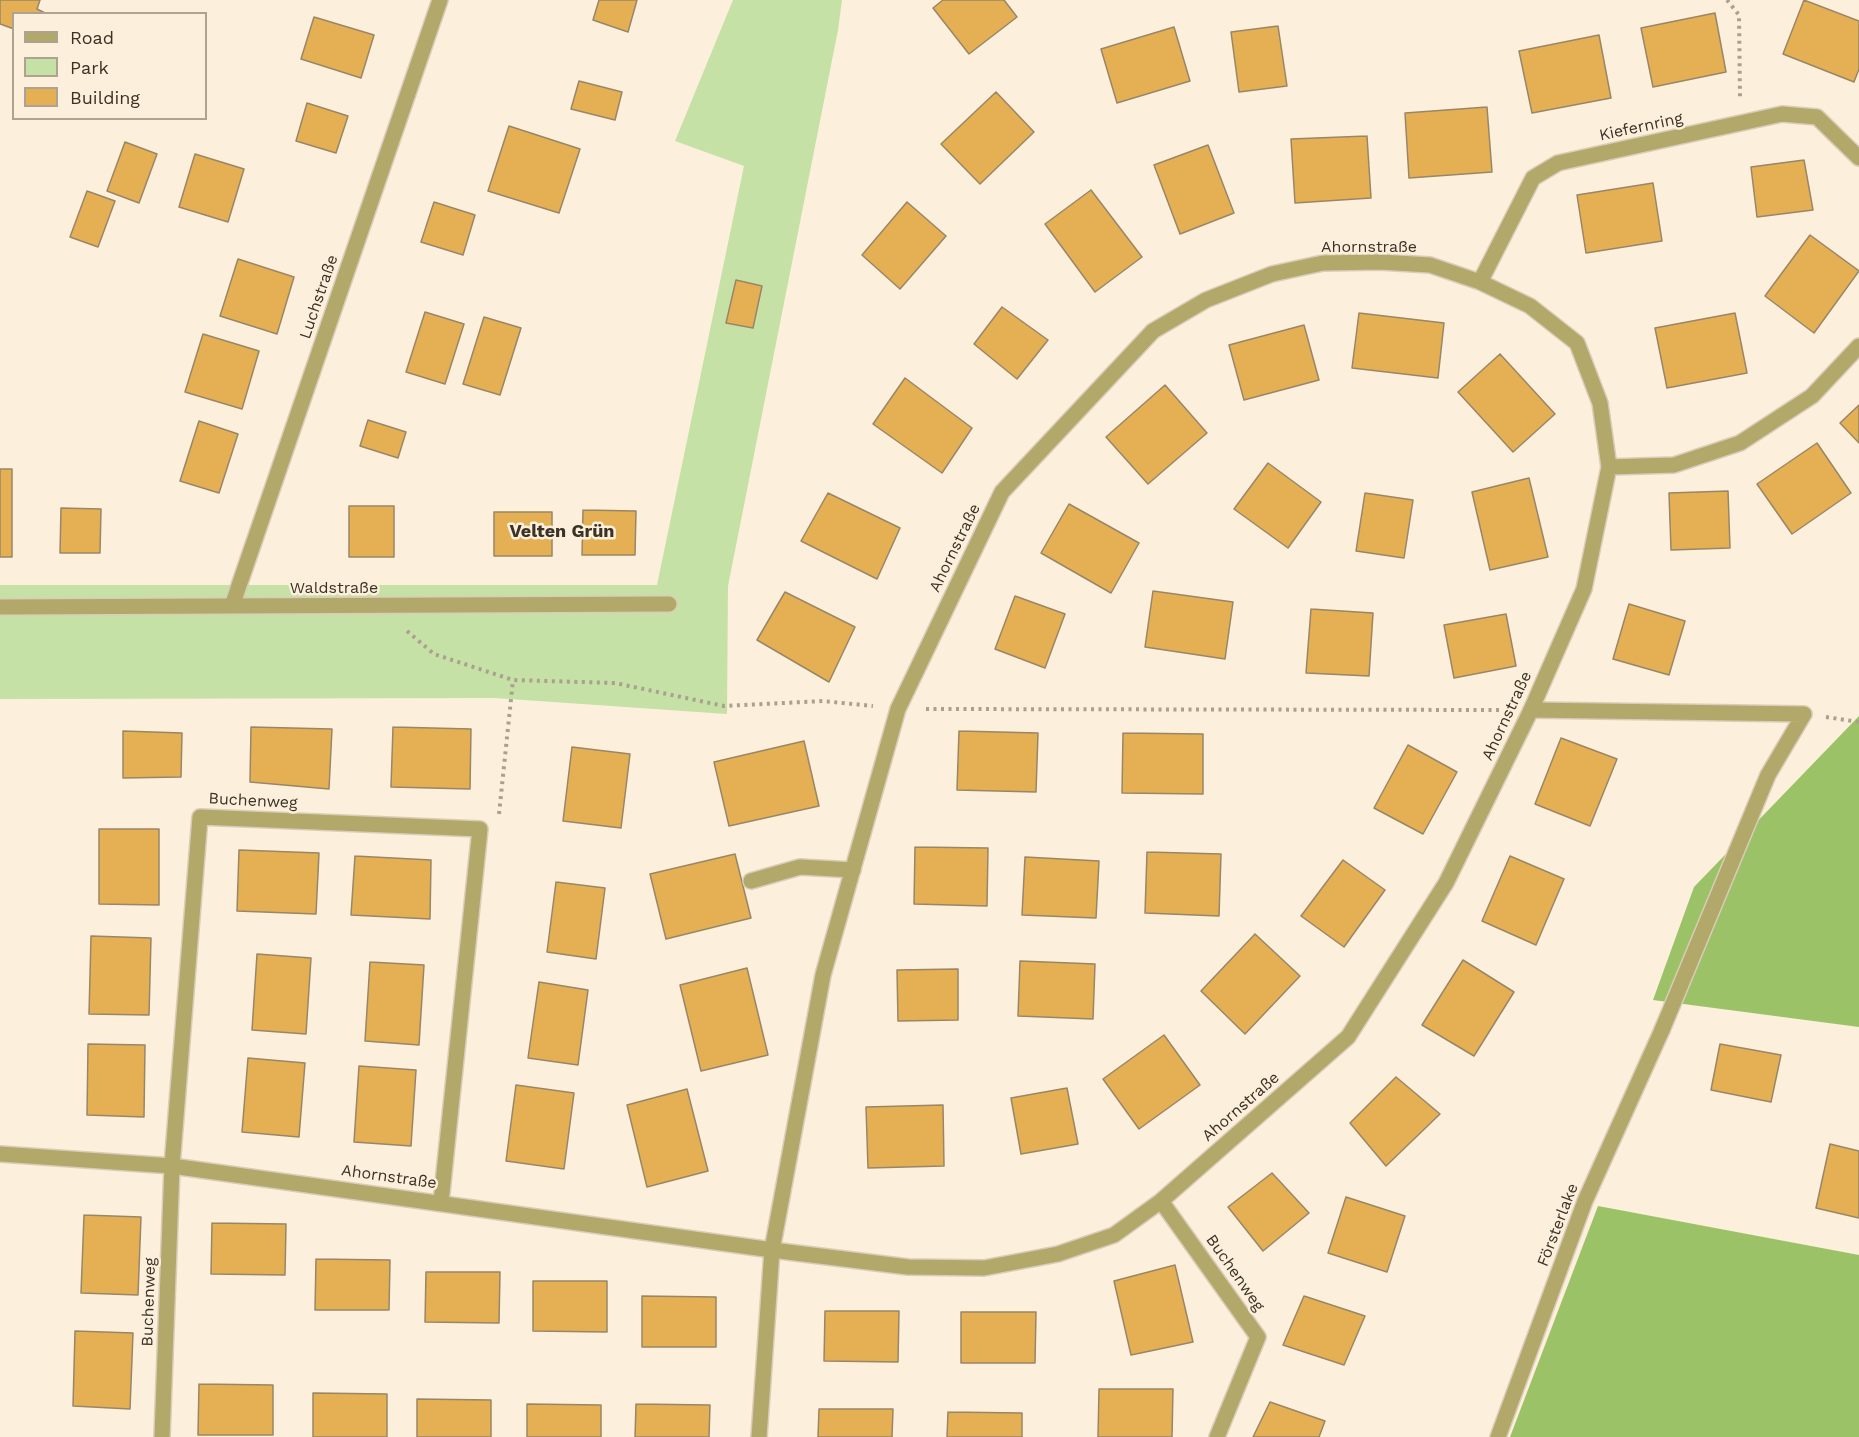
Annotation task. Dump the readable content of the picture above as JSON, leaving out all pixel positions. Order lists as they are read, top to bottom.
{
  "streets": {
    "street": [
      "Kiefernring",
      "Ahornstraße",
      "Luchstraße",
      "Waldstraße",
      "Buchenweg",
      "Försterlake"
    ]
  },
  "crossings": [
    ["Kiefernring", "Ahornstraße"],
    ["Ahornstraße", "Buchenweg"],
    ["Luchstraße", "Waldstraße"]
  ],
  "districts": ["Velten Grün"],
  "legend": ["Road", "Park", "Building"]
}
